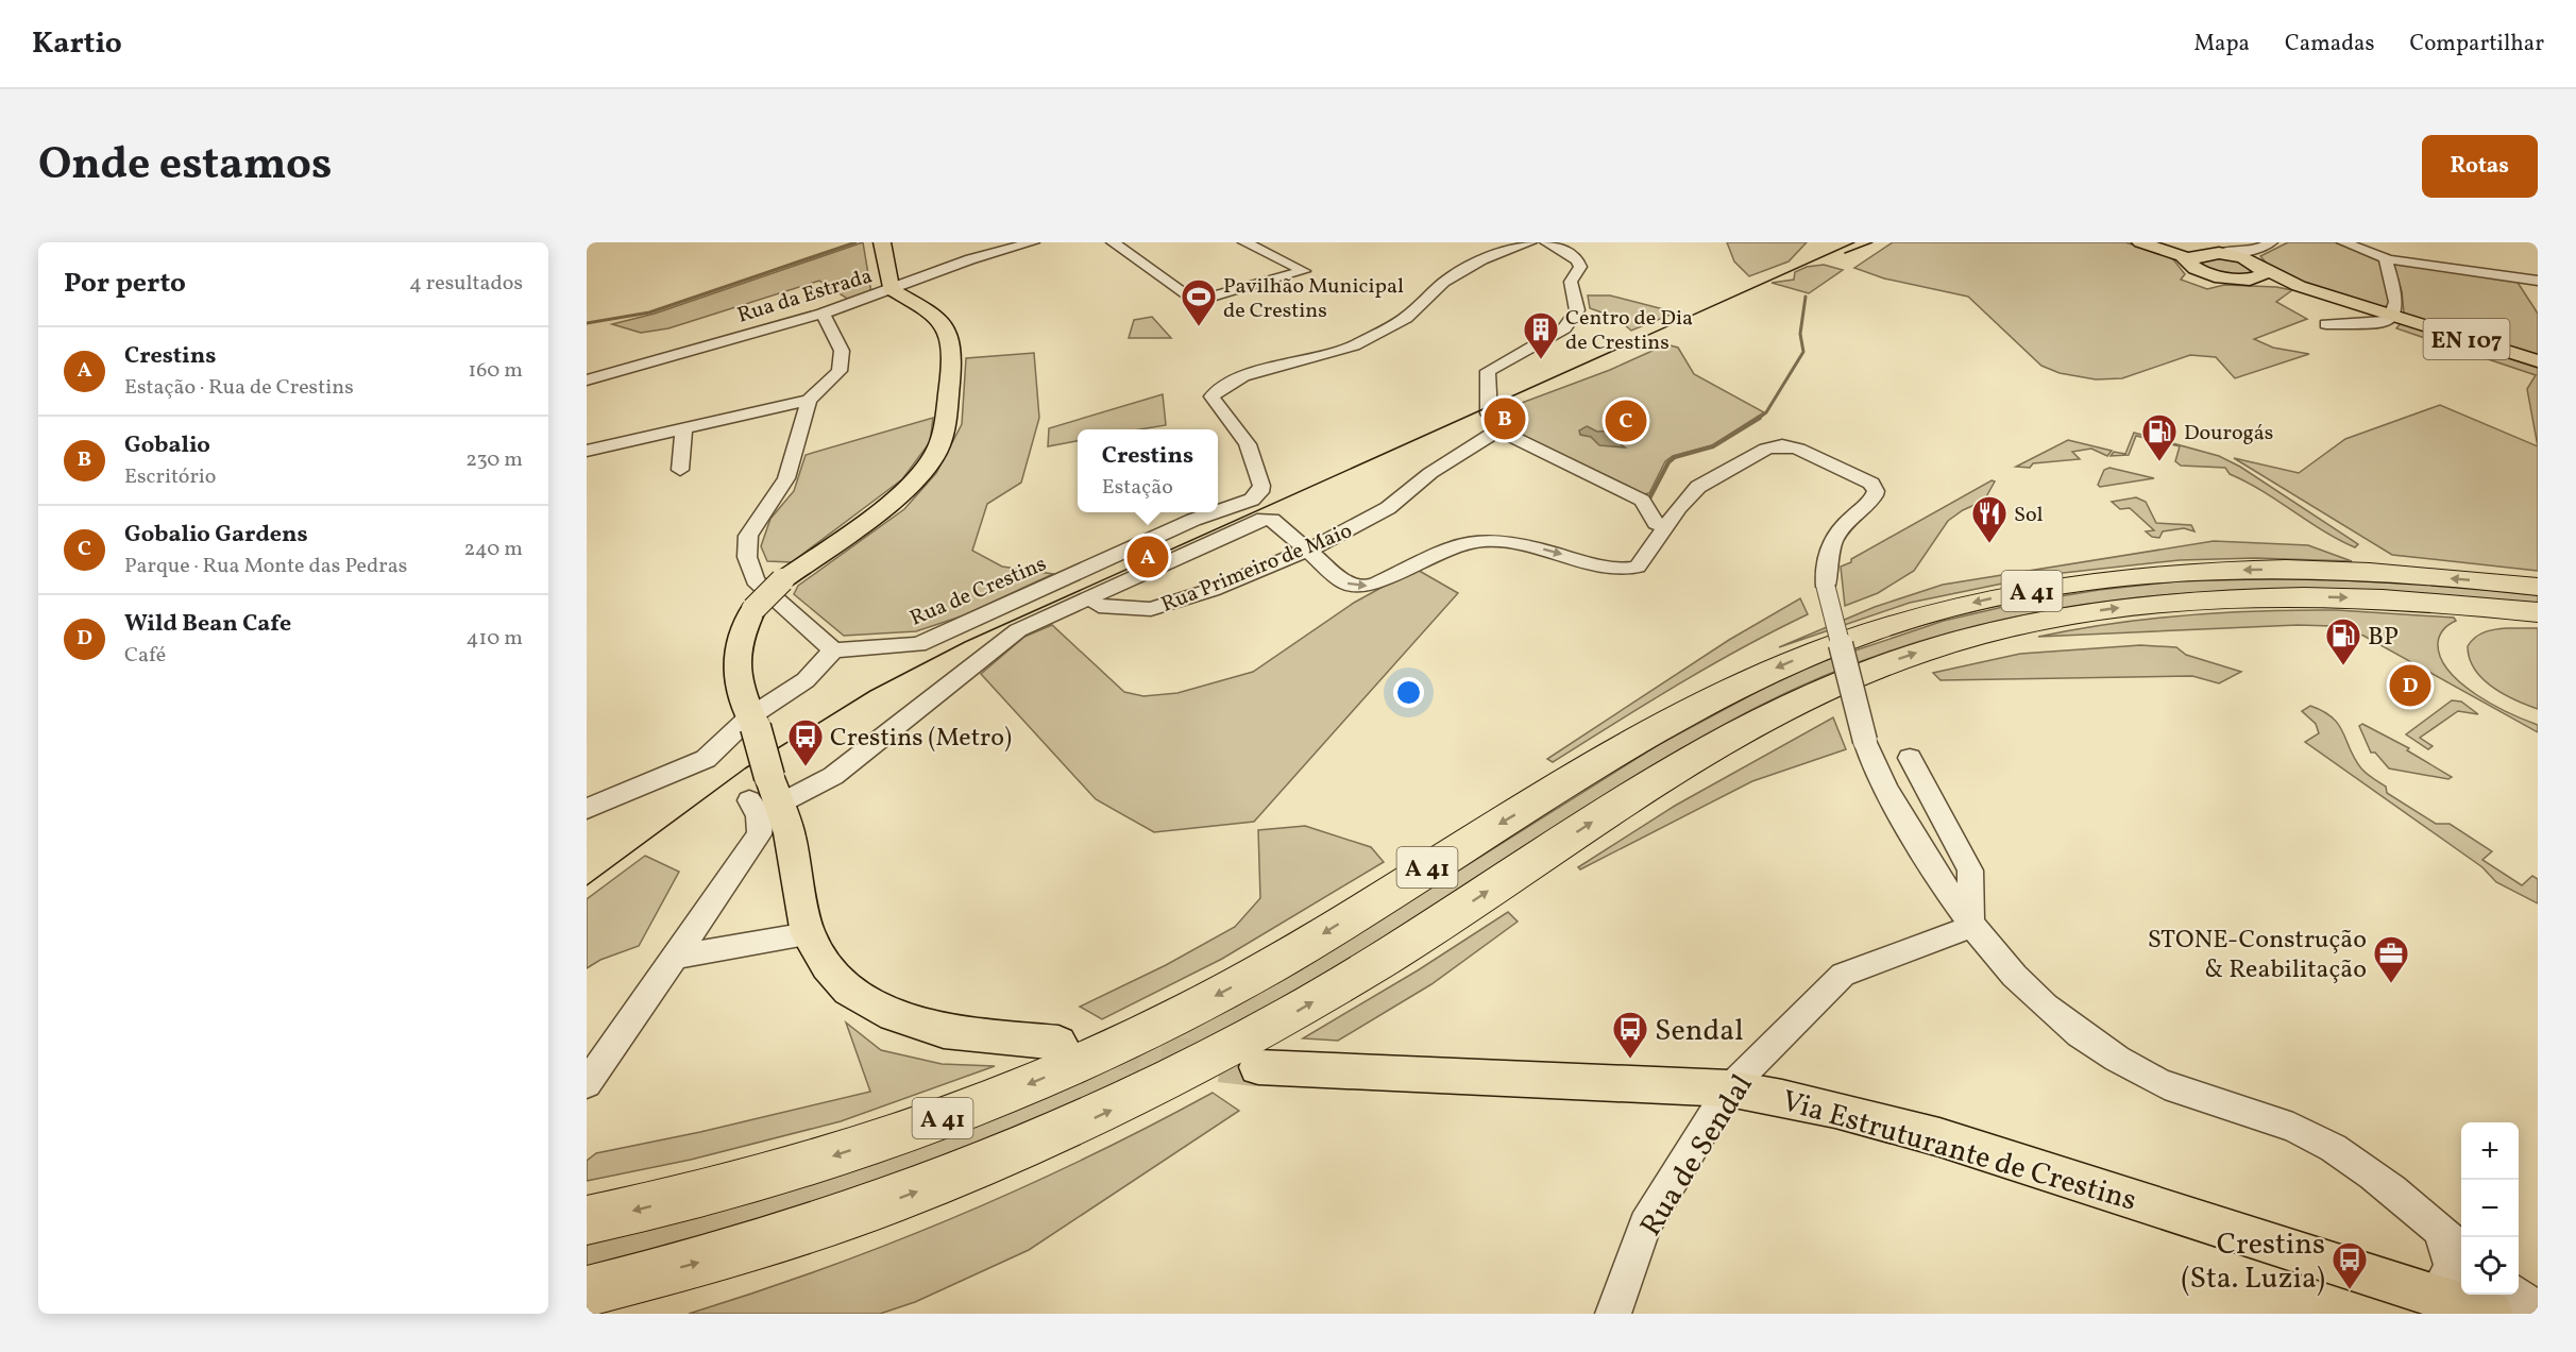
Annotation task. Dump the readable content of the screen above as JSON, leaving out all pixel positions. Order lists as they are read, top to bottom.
{
  "streets": {
    "highway": ["A 41"],
    "main road": ["EN 107", "Via Estruturante de Crestins"],
    "street": [
      "Rua da Estrada",
      "Rua Primeiro de Maio",
      "Rua de Crestins",
      "Rua de Sendal"
    ]
  },
  "crossings": [
    ["Via Estruturante de Crestins", "Rua de Sendal"]
  ],
  "places": {
    "sports": ["Pavilhão Municipal de Crestins"],
    "building": ["Centro de Dia de Crestins"],
    "fuel station": ["Dourogás", "BP"],
    "restaurant": ["Sol"],
    "bus stop": ["Crestins (Metro)", "Sendal", "Crestins (Sta. Luzia)"],
    "office": ["STONE-Construção & Reabilitação"]
  },
  "page": {
    "header": "Kartio",
    "nav": ["Mapa", "Camadas", "Compartilhar"],
    "title": "Onde estamos",
    "buttons": "Rotas",
    "heading": ["Por perto", "4 resultados"],
    "list": [
      {
        "mark": "A",
        "name": "Crestins",
        "note": "Estação · Rua de Crestins",
        "value": "160 m"
      },
      {
        "mark": "B",
        "name": "Gobalio",
        "note": "Escritório",
        "value": "230 m"
      },
      {
        "mark": "C",
        "name": "Gobalio Gardens",
        "note": "Parque · Rua Monte das Pedras",
        "value": "240 m"
      },
      {
        "mark": "D",
        "name": "Wild Bean Cafe",
        "note": "Café",
        "value": "410 m"
      }
    ],
    "pins": [
      "B",
      "C",
      "A",
      "D"
    ],
    "popup": ["Crestins", "Estação"],
    "map_buttons": ["+", "−"]
  }
}
